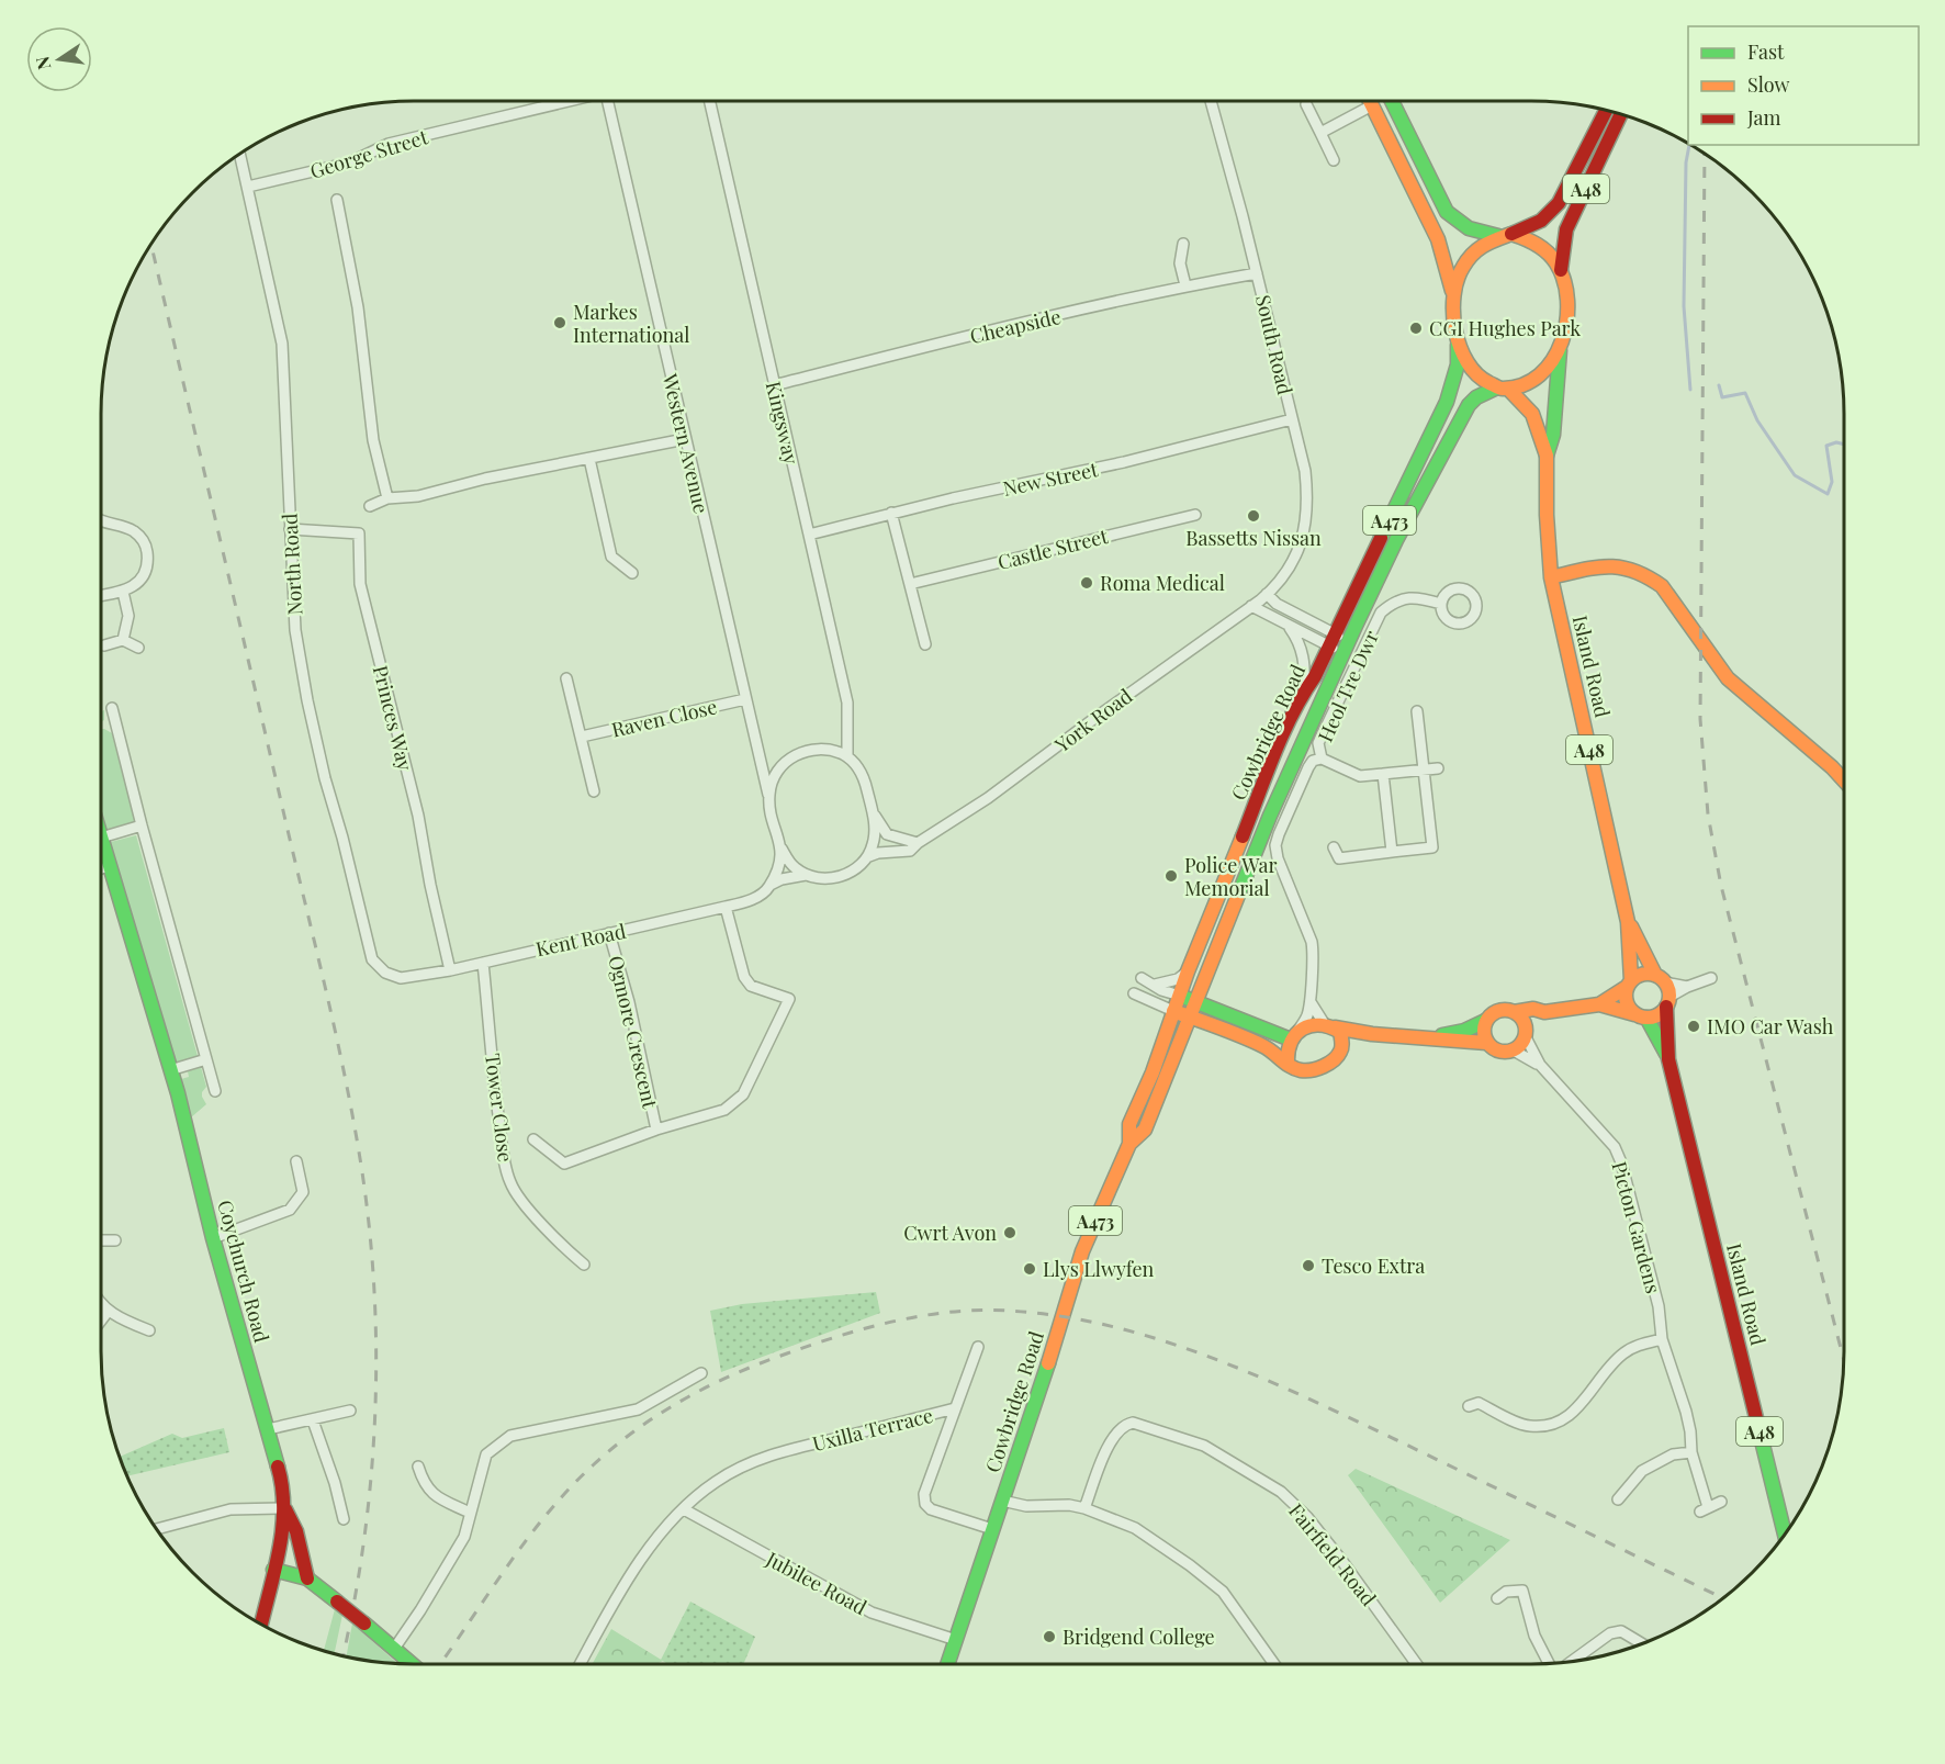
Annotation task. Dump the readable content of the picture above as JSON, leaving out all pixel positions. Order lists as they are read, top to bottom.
{
  "streets": {
    "main road": [
      "A48",
      "A473",
      "Island Road",
      "Cowbridge Road",
      "Coychurch Road"
    ],
    "street": [
      "George Street",
      "Cheapside",
      "South Road",
      "Kingsway",
      "Western Avenue",
      "New Street",
      "Castle Street",
      "North Road",
      "Heol Tre Dwr",
      "Princes Way",
      "Raven Close",
      "York Road",
      "Kent Road",
      "Ogmore Crescent",
      "Tower Close",
      "Picton Gardens",
      "Uxilla Terrace",
      "Fairfield Road",
      "Jubilee Road"
    ]
  },
  "crossings": [
    ["George Street", "North Road"],
    ["A48", "Island Road"],
    ["A48", "Cowbridge Road"],
    ["Cheapside", "South Road"],
    ["Cheapside", "Kingsway"],
    ["South Road", "New Street"],
    ["South Road", "York Road"],
    ["Kingsway", "Western Avenue"],
    ["Kingsway", "New Street"],
    ["Kingsway", "York Road"],
    ["Kingsway", "Kent Road"],
    ["Western Avenue", "Raven Close"],
    ["Western Avenue", "York Road"],
    ["Western Avenue", "Kent Road"],
    ["North Road", "Princes Way"],
    ["North Road", "Kent Road"],
    ["Princes Way", "Kent Road"],
    ["York Road", "Kent Road"],
    ["Cowbridge Road", "Uxilla Terrace"],
    ["Cowbridge Road", "Jubilee Road"],
    ["Kent Road", "Ogmore Crescent"],
    ["Kent Road", "Tower Close"],
    ["Uxilla Terrace", "Jubilee Road"]
  ],
  "places": [
    "Markes International",
    "CGI Hughes Park",
    "Bassetts Nissan",
    "Roma Medical",
    "Police War Memorial",
    "IMO Car Wash",
    "Cwrt Avon",
    "Tesco Extra",
    "Llys Llwyfen",
    "Bridgend College"
  ],
  "legend": ["Fast", "Slow", "Jam"],
  "north": "left"
}
